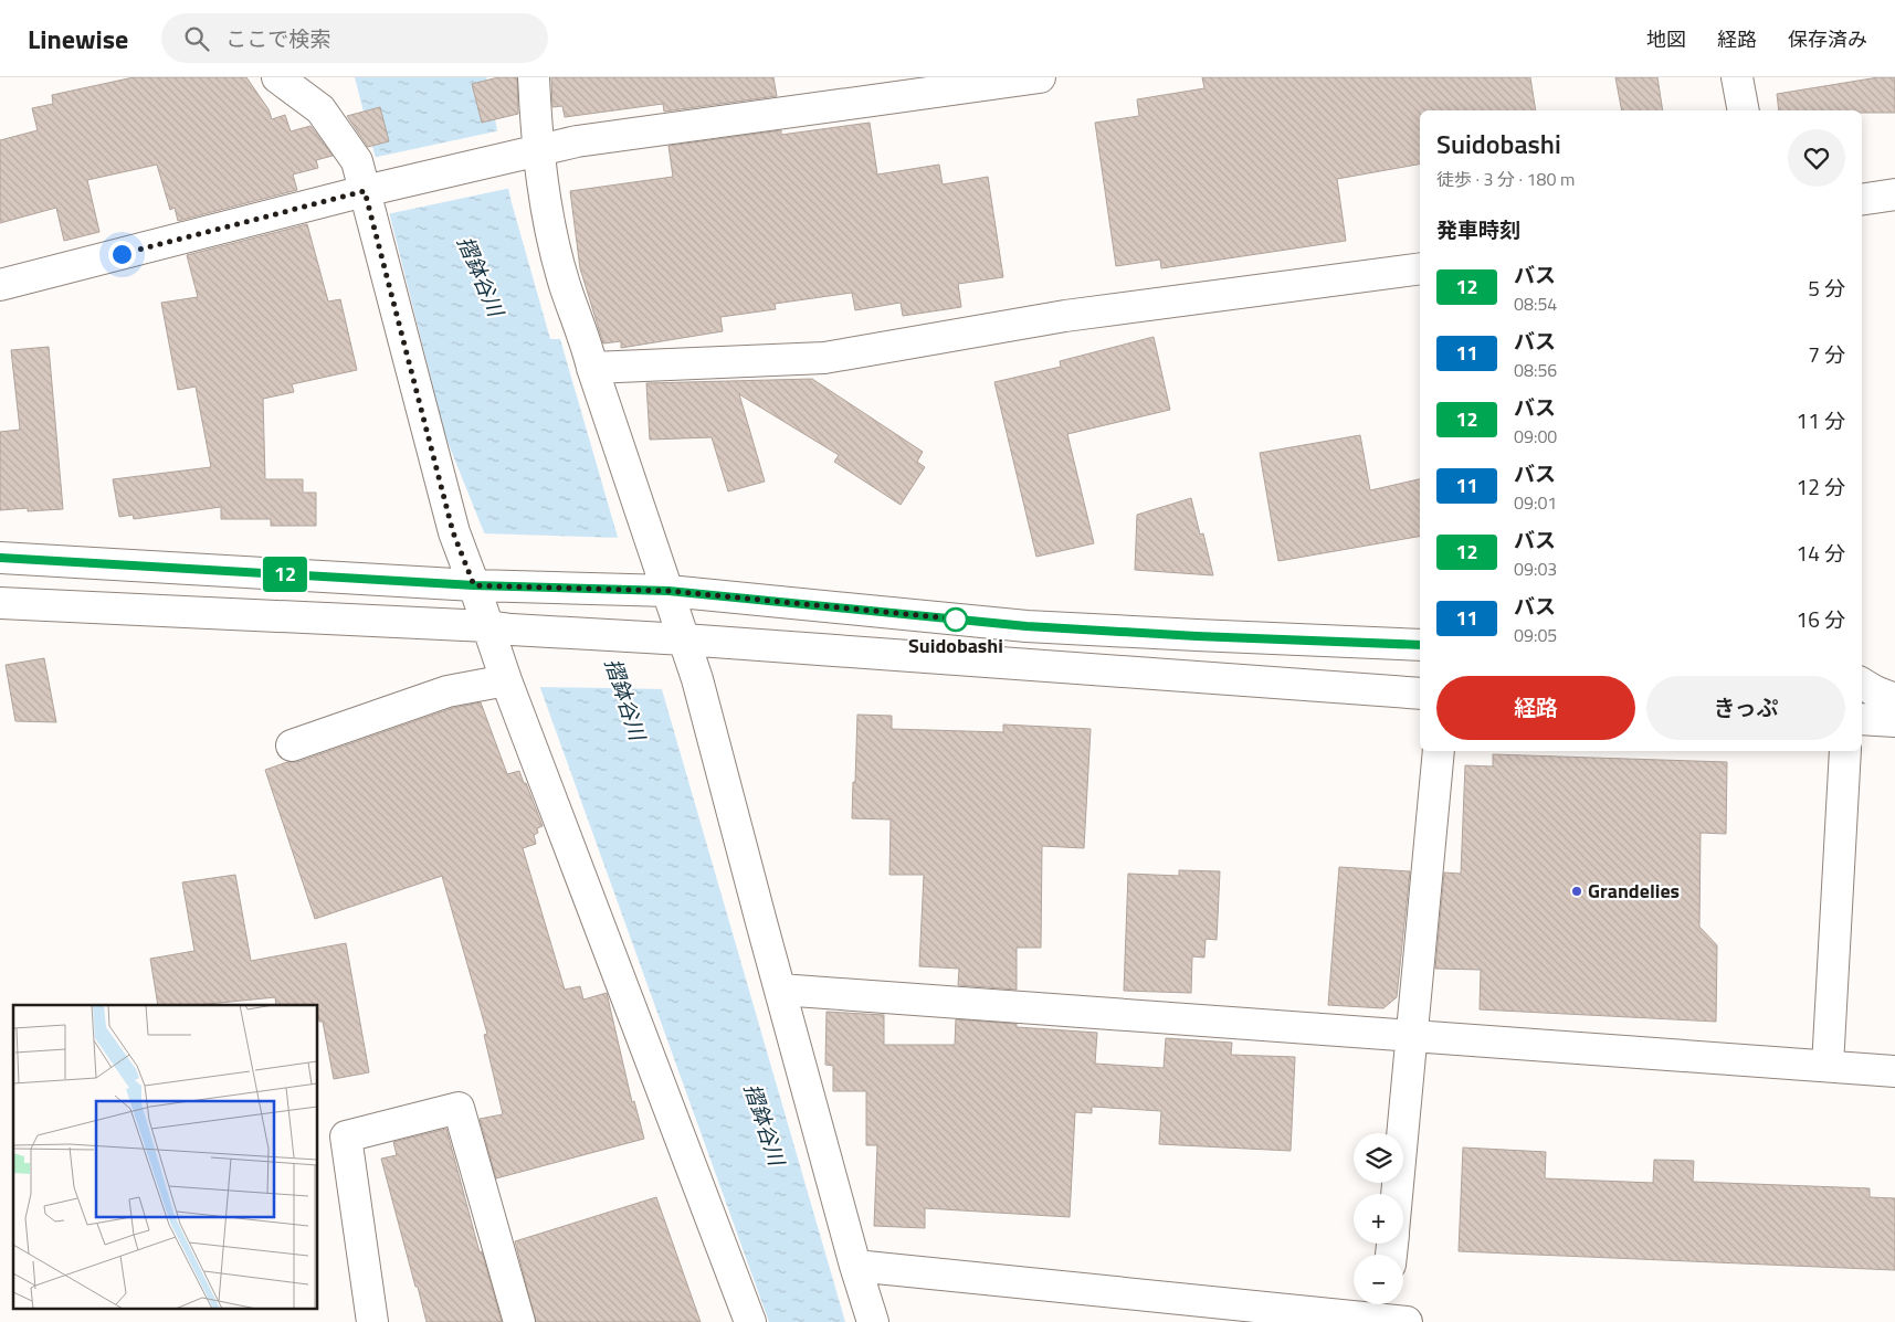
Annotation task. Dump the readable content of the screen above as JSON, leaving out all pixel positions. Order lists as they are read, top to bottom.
{
  "water": ["摺鉢谷川"],
  "places": ["Suidobashi", "Grandelies"],
  "lines": ["bus line 12"],
  "page": {
    "header": "Linewise",
    "search": "ここで検索",
    "nav": ["地図", "経路", "保存済み"],
    "on_map": "12",
    "heading": [
      ["Suidobashi", "徒歩 · 3 分 · 180 m"],
      "発車時刻"
    ],
    "list": [
      {
        "mark": "12",
        "name": "バス",
        "note": "08:54",
        "value": "5 分"
      },
      {
        "mark": "11",
        "name": "バス",
        "note": "08:56",
        "value": "7 分"
      },
      {
        "mark": "12",
        "name": "バス",
        "note": "09:00",
        "value": "11 分"
      },
      {
        "mark": "11",
        "name": "バス",
        "note": "09:01",
        "value": "12 分"
      },
      {
        "mark": "12",
        "name": "バス",
        "note": "09:03",
        "value": "14 分"
      },
      {
        "mark": "11",
        "name": "バス",
        "note": "09:05",
        "value": "16 分"
      }
    ],
    "buttons": ["経路", "きっぷ"],
    "map_buttons": ["+", "−"]
  }
}
